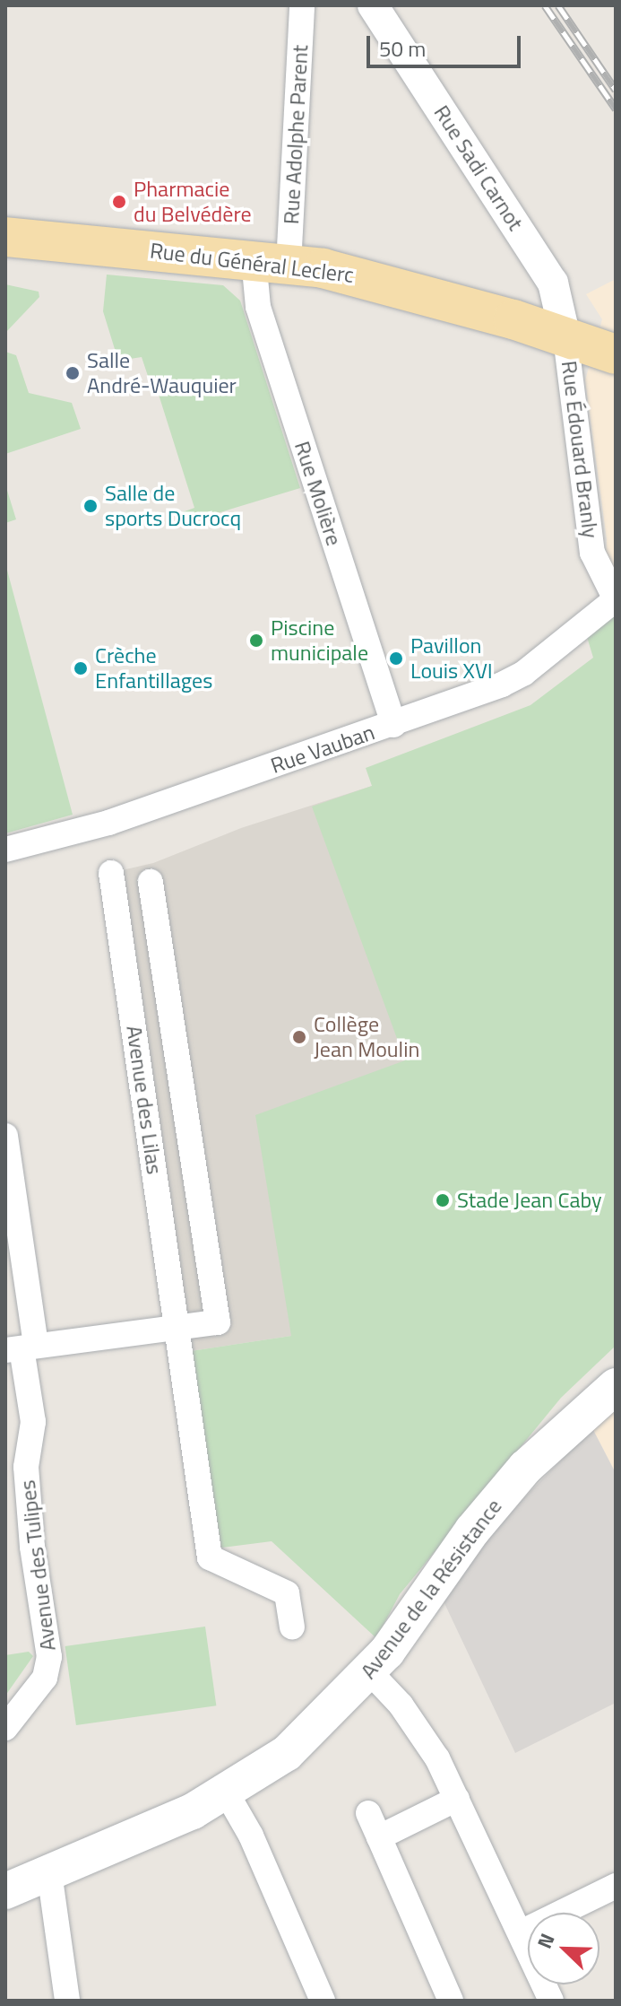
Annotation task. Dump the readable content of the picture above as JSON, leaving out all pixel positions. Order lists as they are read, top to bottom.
{
  "streets": {
    "main road": ["Rue du Général Leclerc", "Avenue de la Résistance"],
    "street": [
      "Rue Adolphe Parent",
      "Rue Sadi Carnot",
      "Rue Édouard Branly",
      "Rue Molière",
      "Rue Vauban",
      "Avenue des Lilas",
      "Avenue des Tulipes"
    ]
  },
  "crossings": [
    ["Rue Adolphe Parent", "Rue du Général Leclerc"],
    ["Rue Adolphe Parent", "Rue Molière"],
    ["Rue Sadi Carnot", "Rue du Général Leclerc"],
    ["Rue Sadi Carnot", "Rue Édouard Branly"],
    ["Rue du Général Leclerc", "Rue Édouard Branly"],
    ["Rue du Général Leclerc", "Rue Molière"],
    ["Rue Édouard Branly", "Rue Vauban"],
    ["Rue Molière", "Rue Vauban"]
  ],
  "places": [
    "Pharmacie du Belvédère",
    "Salle André-Wauquier",
    "Salle de sports Ducrocq",
    "Piscine municipale",
    "Pavillon Louis XVI",
    "Crèche Enfantillages",
    "Collège Jean Moulin",
    "Stade Jean Caby"
  ],
  "scale_bar": "50 m",
  "north": "top left"
}
